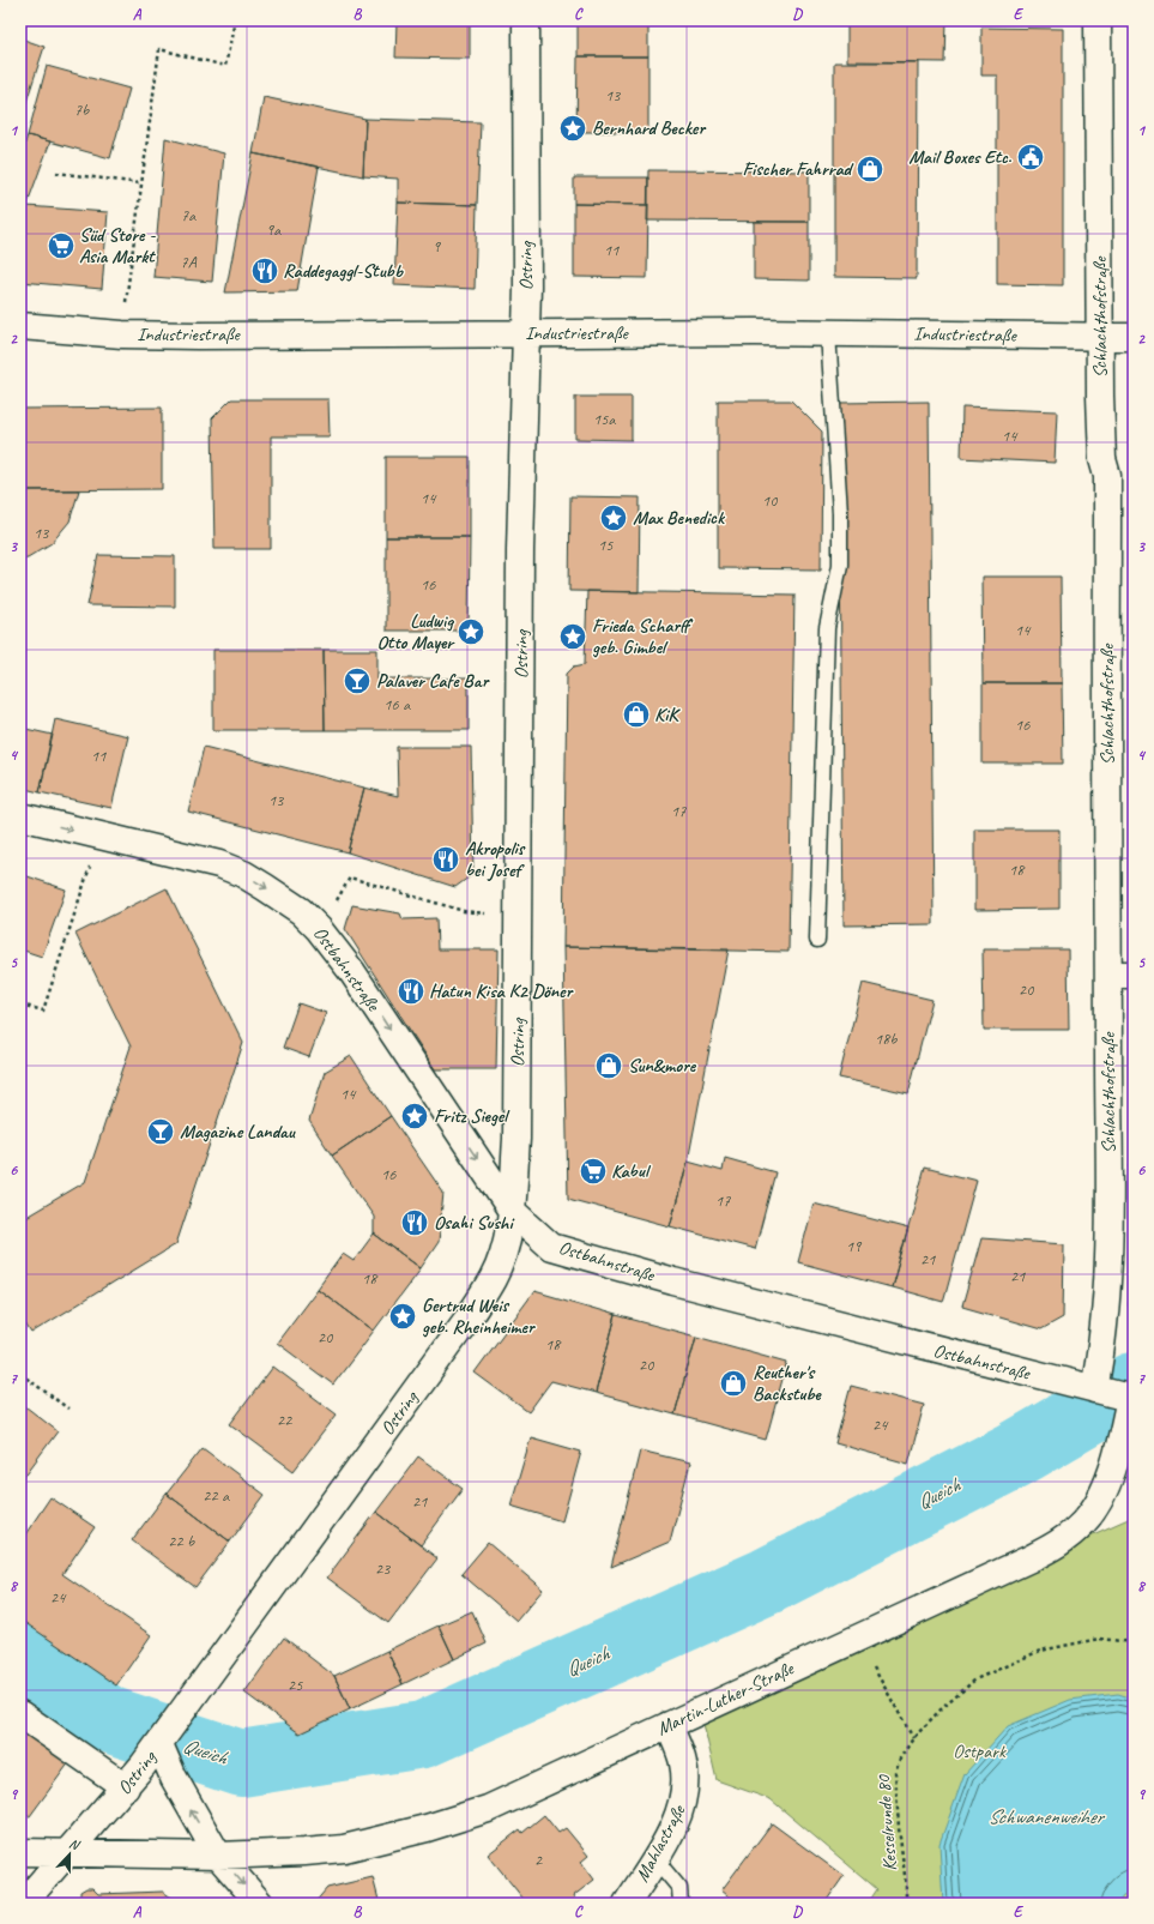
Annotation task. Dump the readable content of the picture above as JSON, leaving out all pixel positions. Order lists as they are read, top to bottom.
{
  "streets": {
    "street": [
      "Ostring",
      "Schlachthofstraße",
      "Industriestraße",
      "Ostbahnstraße",
      "Martin-Luther-Straße",
      "Mahlastraße"
    ],
    "path": ["Kesselrunde 80"]
  },
  "crossings": [
    ["Ostring", "Industriestraße"],
    ["Ostring", "Ostbahnstraße"],
    ["Ostring", "Martin-Luther-Straße"],
    ["Schlachthofstraße", "Industriestraße"],
    ["Schlachthofstraße", "Ostbahnstraße"],
    ["Ostbahnstraße", "Martin-Luther-Straße"],
    ["Martin-Luther-Straße", "Mahlastraße"]
  ],
  "one_way": ["Ostbahnstraße"],
  "water": ["Queich", "Schwanenweiher"],
  "parks": ["Ostpark"],
  "places": {
    "place": [
      "Bernhard Becker",
      "Max Benedick",
      "Ludwig Otto Mayer",
      "Frieda Scharff geb. Gimbel",
      "Fritz Siegel",
      "Gertrud Weis geb. Rheinheimer"
    ],
    "public building": ["Mail Boxes Etc."],
    "shop": [
      "Fischer Fahrrad",
      "KiK",
      "Sun&more",
      "Reuther's Backstube"
    ],
    "supermarket": ["Süd Store - Asia Markt", "Kabul"],
    "restaurant": [
      "Raddegaggl-Stubb",
      "Akropolis bei Josef",
      "Hatun Kisa K2 Döner",
      "Osahi Sushi"
    ],
    "bar": ["Palaver Cafe Bar", "Magazine Landau"]
  },
  "house_numbers": [
    "13",
    "7b",
    "7a",
    "9a",
    "9",
    "11",
    "7A",
    "15a",
    "14",
    "14",
    "10",
    "13",
    "15",
    "16",
    "14",
    "16 a",
    "16",
    "11",
    "13",
    "17",
    "18",
    "20",
    "18b",
    "14",
    "16",
    "17",
    "19",
    "21",
    "21",
    "18",
    "20",
    "18",
    "20",
    "22",
    "24",
    "22 a",
    "21",
    "22 b",
    "23",
    "24",
    "25",
    "2"
  ],
  "north": "top",
  "grid": {
    "columns": [
      "A",
      "B",
      "C",
      "D",
      "E"
    ],
    "rows": [
      "1",
      "2",
      "3",
      "4",
      "5",
      "6",
      "7",
      "8",
      "9"
    ]
  }
}
